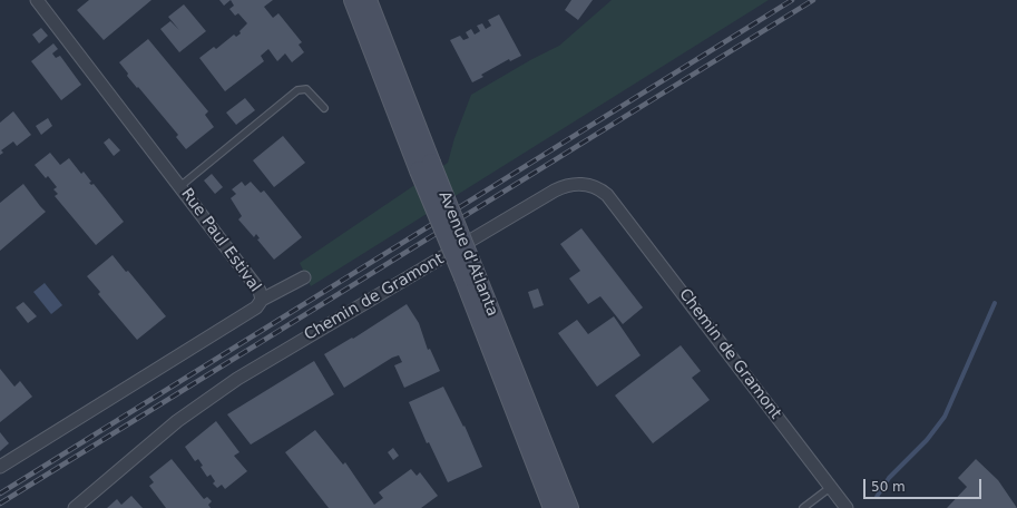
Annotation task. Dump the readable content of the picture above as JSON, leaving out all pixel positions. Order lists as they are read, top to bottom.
{
  "streets": {
    "main road": ["Avenue d'Atlanta"],
    "street": ["Rue Paul Estival", "Chemin de Gramont"]
  },
  "scale_bar": "50 m"
}
